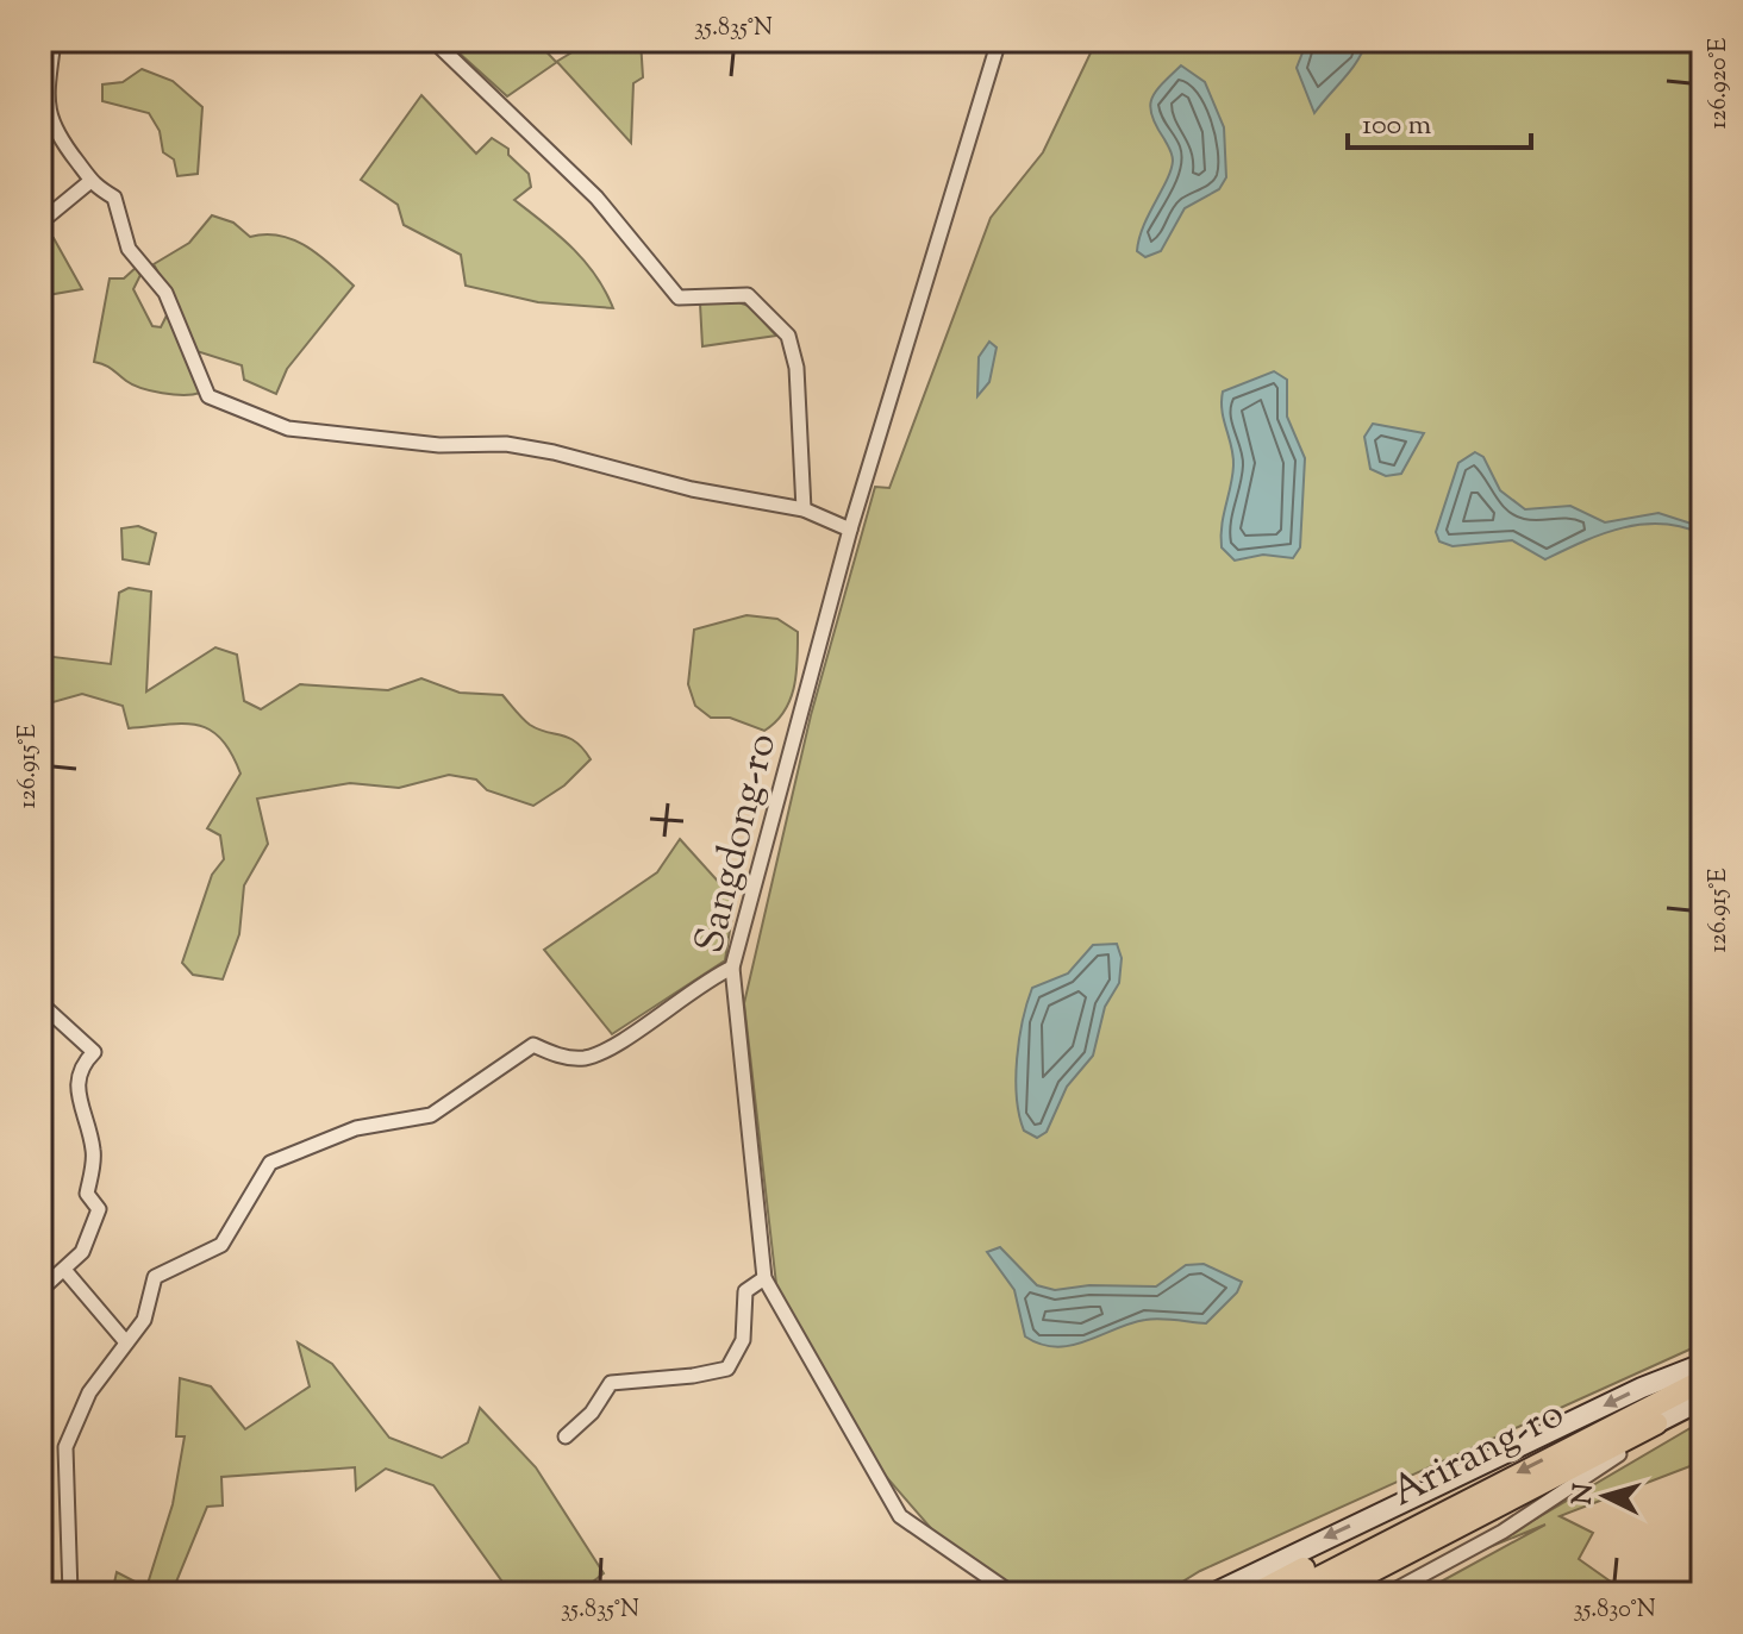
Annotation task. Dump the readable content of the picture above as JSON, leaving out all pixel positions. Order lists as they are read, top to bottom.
{
  "streets": {
    "highway": ["Arirang-ro"],
    "street": ["Sangdong-ro"]
  },
  "scale_bar": "100 m",
  "north": "left",
  "coordinates": [
    "35.835°N",
    "126.920°E",
    "126.915°E",
    "35.830°N"
  ]
}
